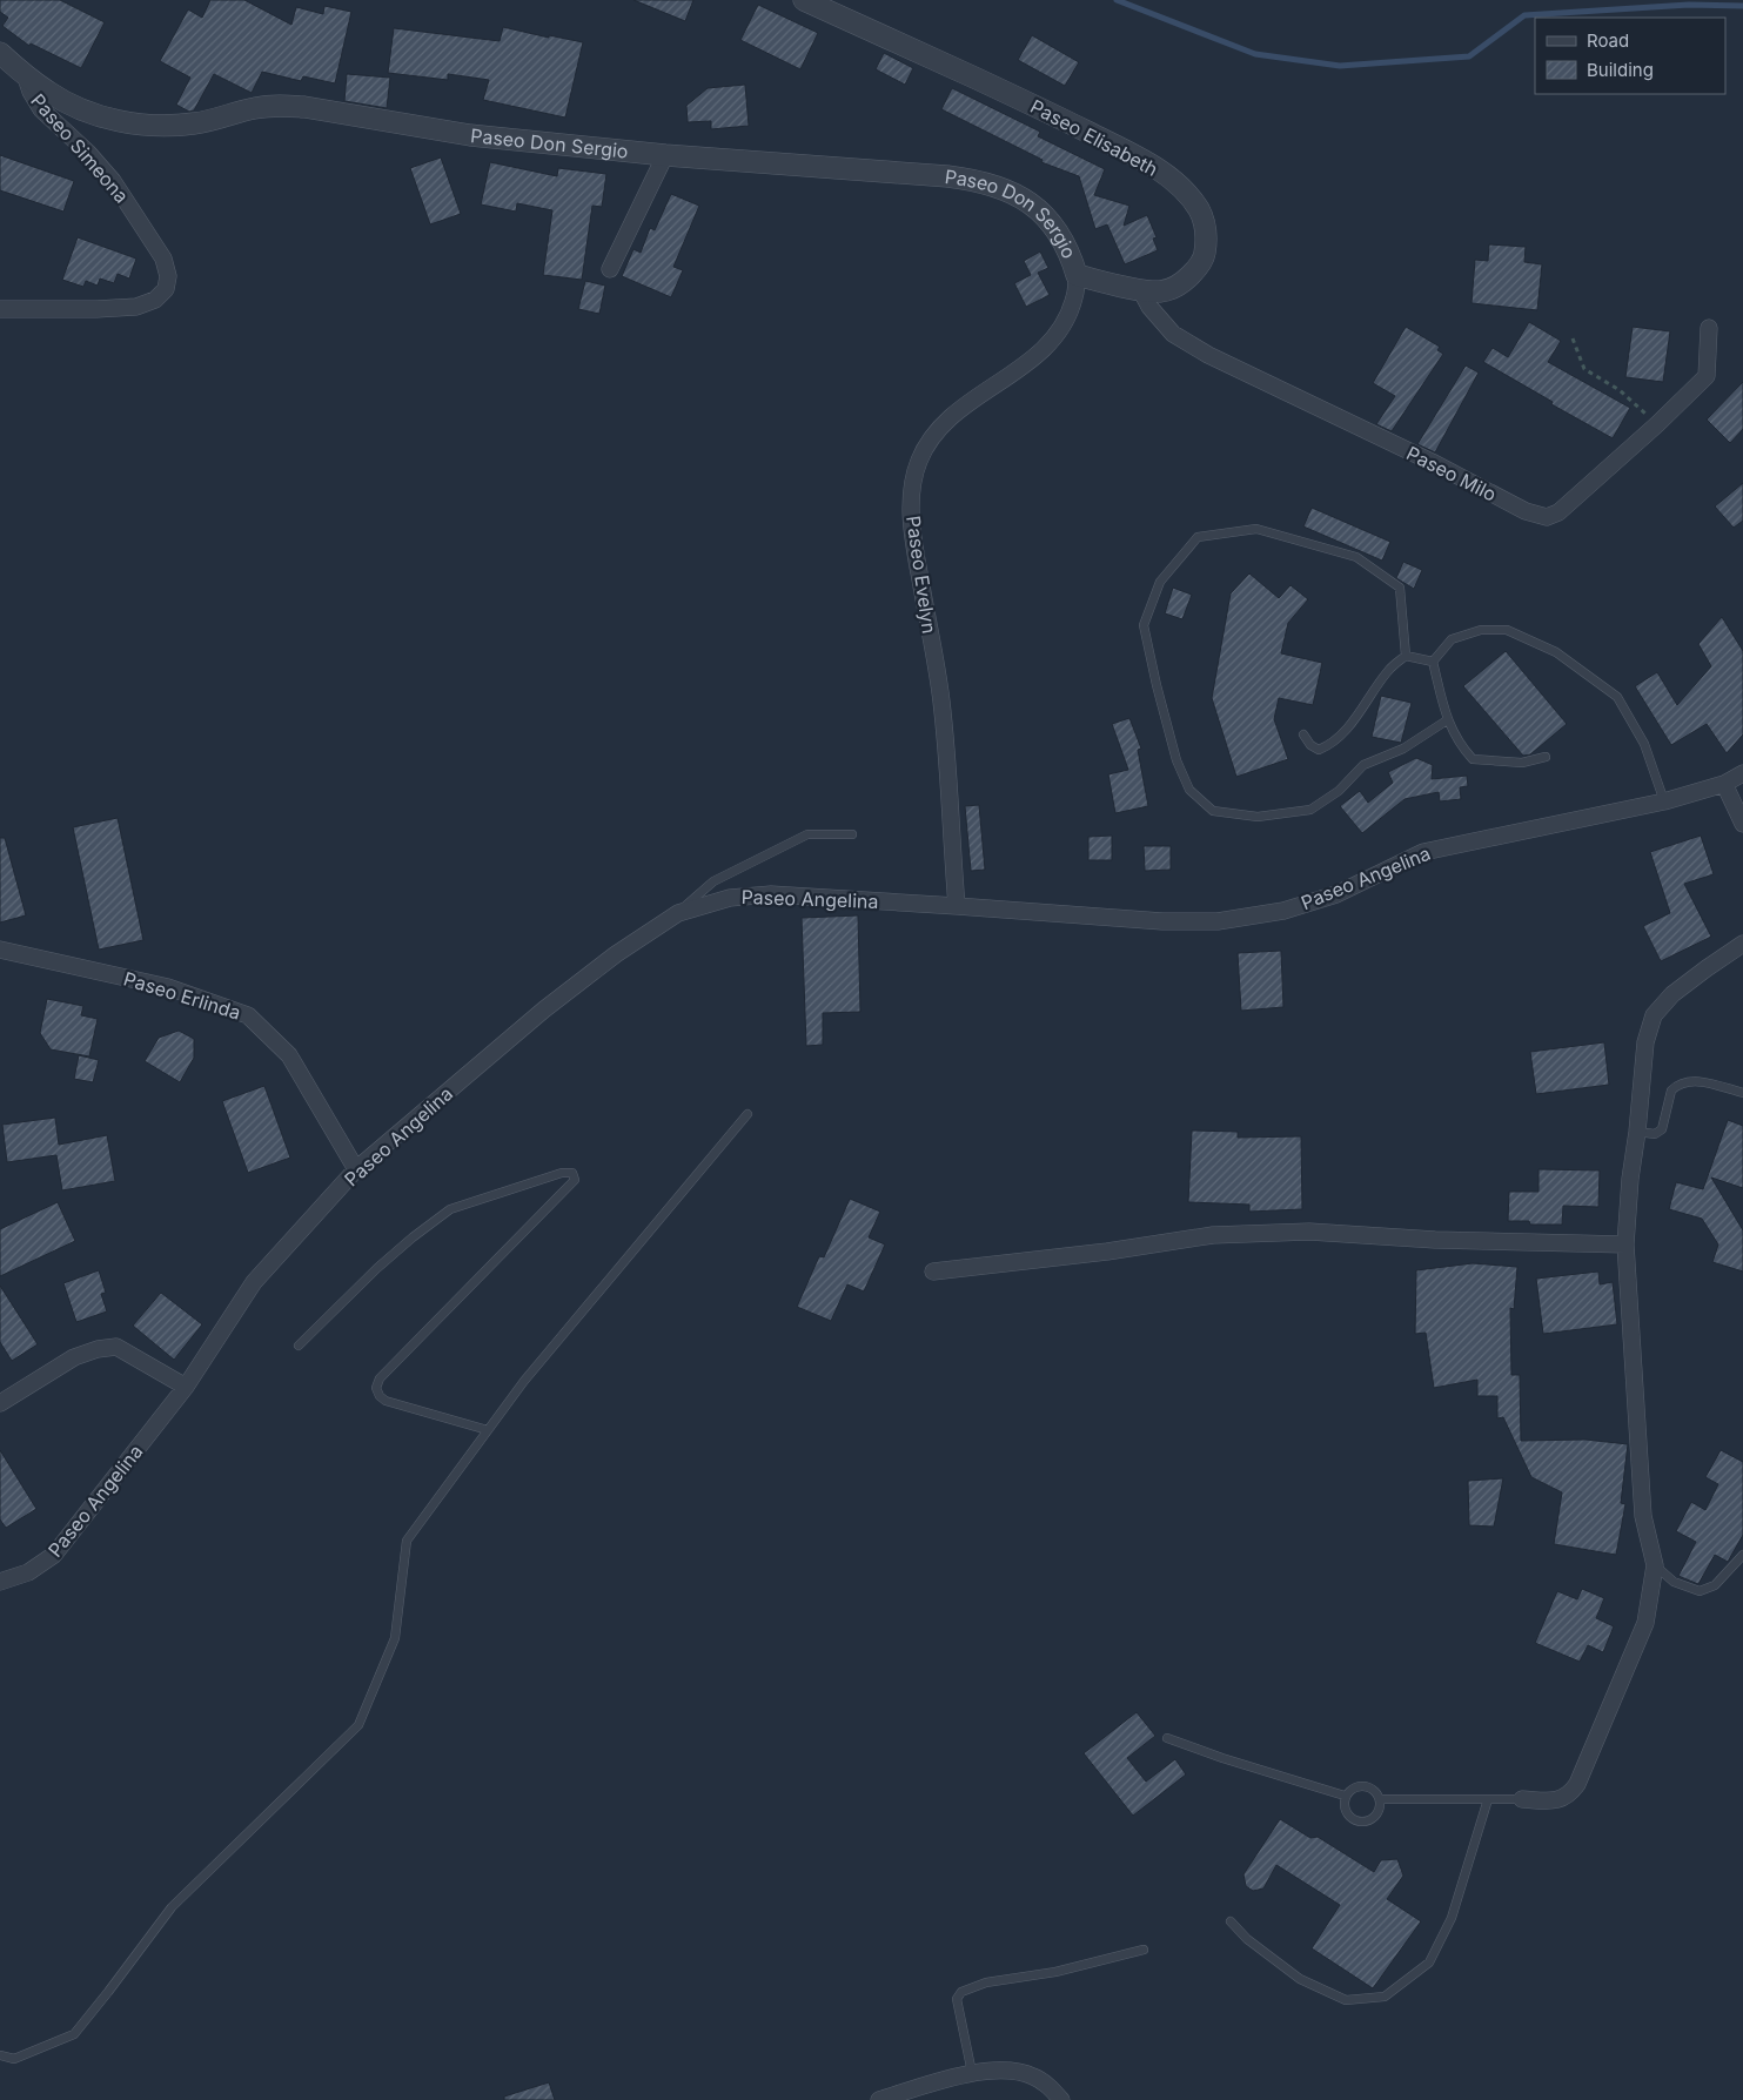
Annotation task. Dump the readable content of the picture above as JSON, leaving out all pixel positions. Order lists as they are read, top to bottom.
{
  "streets": {
    "street": [
      "Paseo Elisabeth",
      "Paseo Don Sergio",
      "Paseo Simeona",
      "Paseo Milo",
      "Paseo Evelyn",
      "Paseo Angelina",
      "Paseo Erlinda"
    ]
  },
  "crossings": [
    ["Paseo Elisabeth", "Paseo Don Sergio"],
    ["Paseo Elisabeth", "Paseo Milo"],
    ["Paseo Elisabeth", "Paseo Evelyn"],
    ["Paseo Don Sergio", "Paseo Simeona"],
    ["Paseo Don Sergio", "Paseo Evelyn"],
    ["Paseo Evelyn", "Paseo Angelina"],
    ["Paseo Angelina", "Paseo Erlinda"]
  ],
  "legend": ["Road", "Building"]
}
